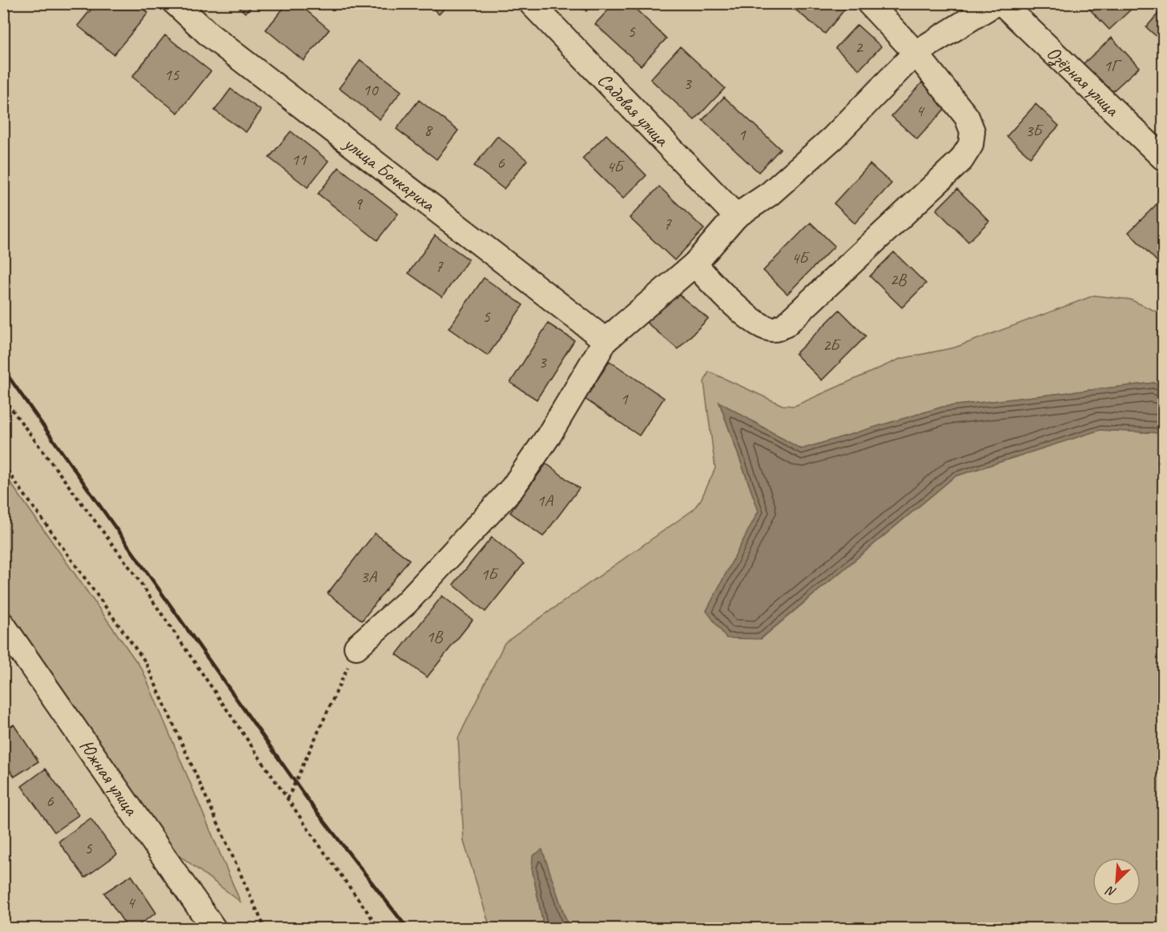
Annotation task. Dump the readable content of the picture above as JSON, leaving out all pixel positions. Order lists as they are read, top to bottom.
{
  "streets": {
    "street": [
      "Озёрная улица",
      "Садовая улица",
      "улица Бочкариха",
      "Южная улица"
    ]
  },
  "house_numbers": [
    "5",
    "2",
    "1Г",
    "15",
    "3",
    "10",
    "4",
    "8",
    "3Б",
    "1",
    "11",
    "6",
    "4Б",
    "9",
    "7",
    "4Б",
    "7",
    "2В",
    "5",
    "2Б",
    "3",
    "1",
    "1А",
    "1Б",
    "3А",
    "1В",
    "6",
    "5",
    "4"
  ],
  "north": "bottom left"
}
